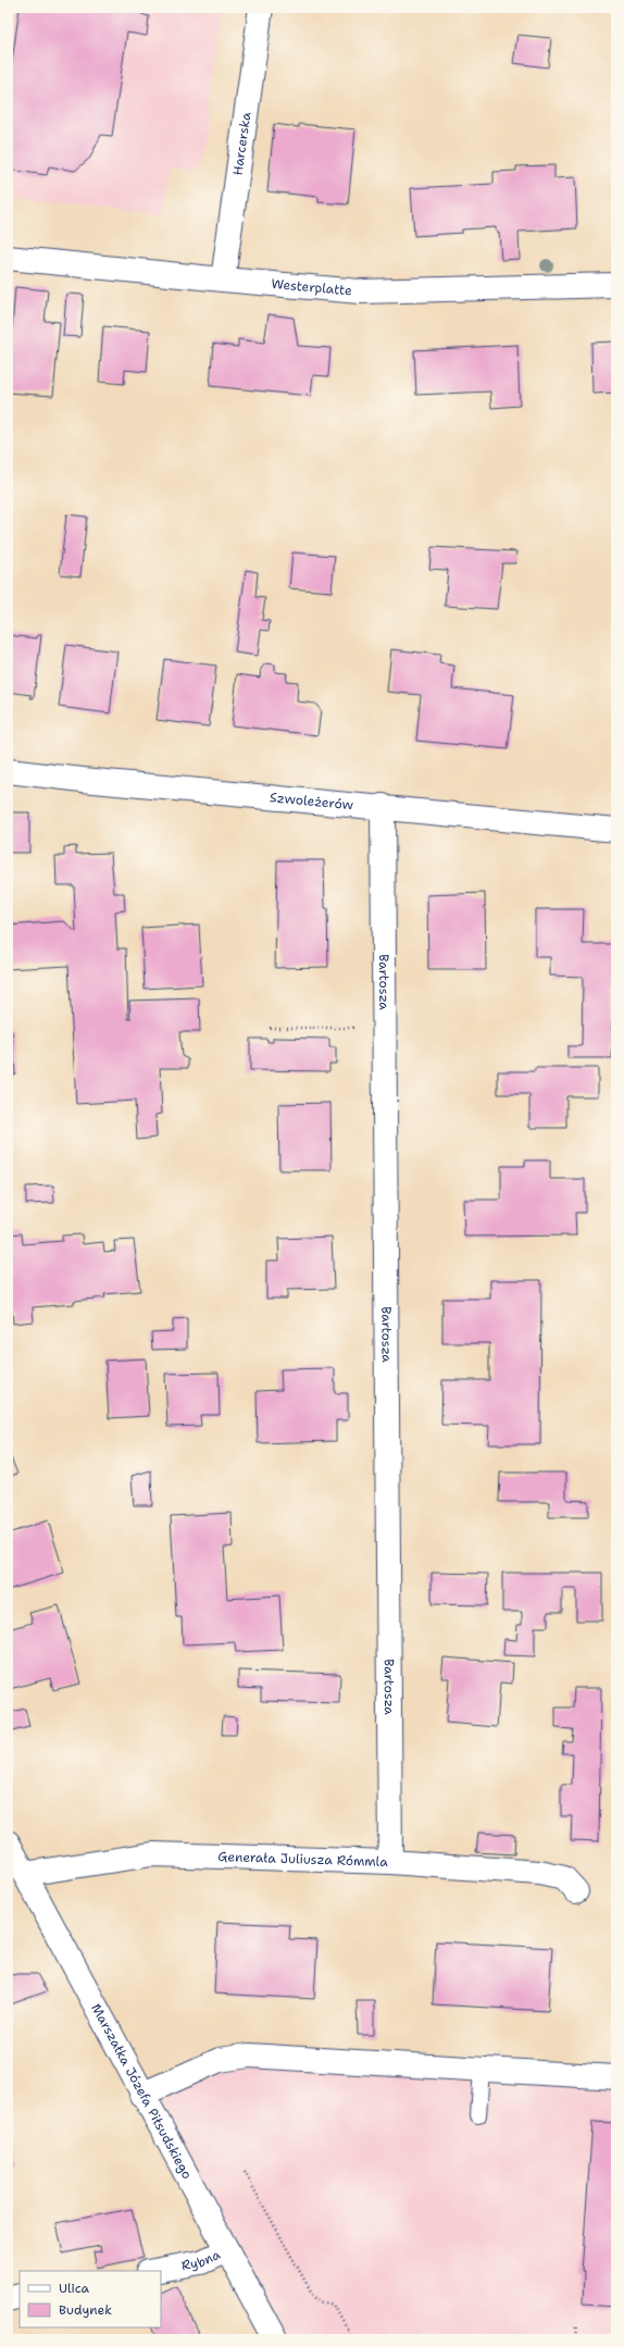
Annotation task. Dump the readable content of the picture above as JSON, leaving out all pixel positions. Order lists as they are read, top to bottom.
{
  "streets": {
    "street": [
      "Harcerska",
      "Westerplatte",
      "Szwoleżerów",
      "Bartosza",
      "Generała Juliusza Rómmla",
      "Marszałka Józefa Piłsudskiego",
      "Rybna"
    ]
  },
  "crossings": [
    ["Harcerska", "Westerplatte"],
    ["Szwoleżerów", "Bartosza"],
    ["Bartosza", "Generała Juliusza Rómmla"],
    ["Generała Juliusza Rómmla", "Marszałka Józefa Piłsudskiego"],
    ["Marszałka Józefa Piłsudskiego", "Rybna"]
  ],
  "legend": ["Ulica", "Budynek"]
}
